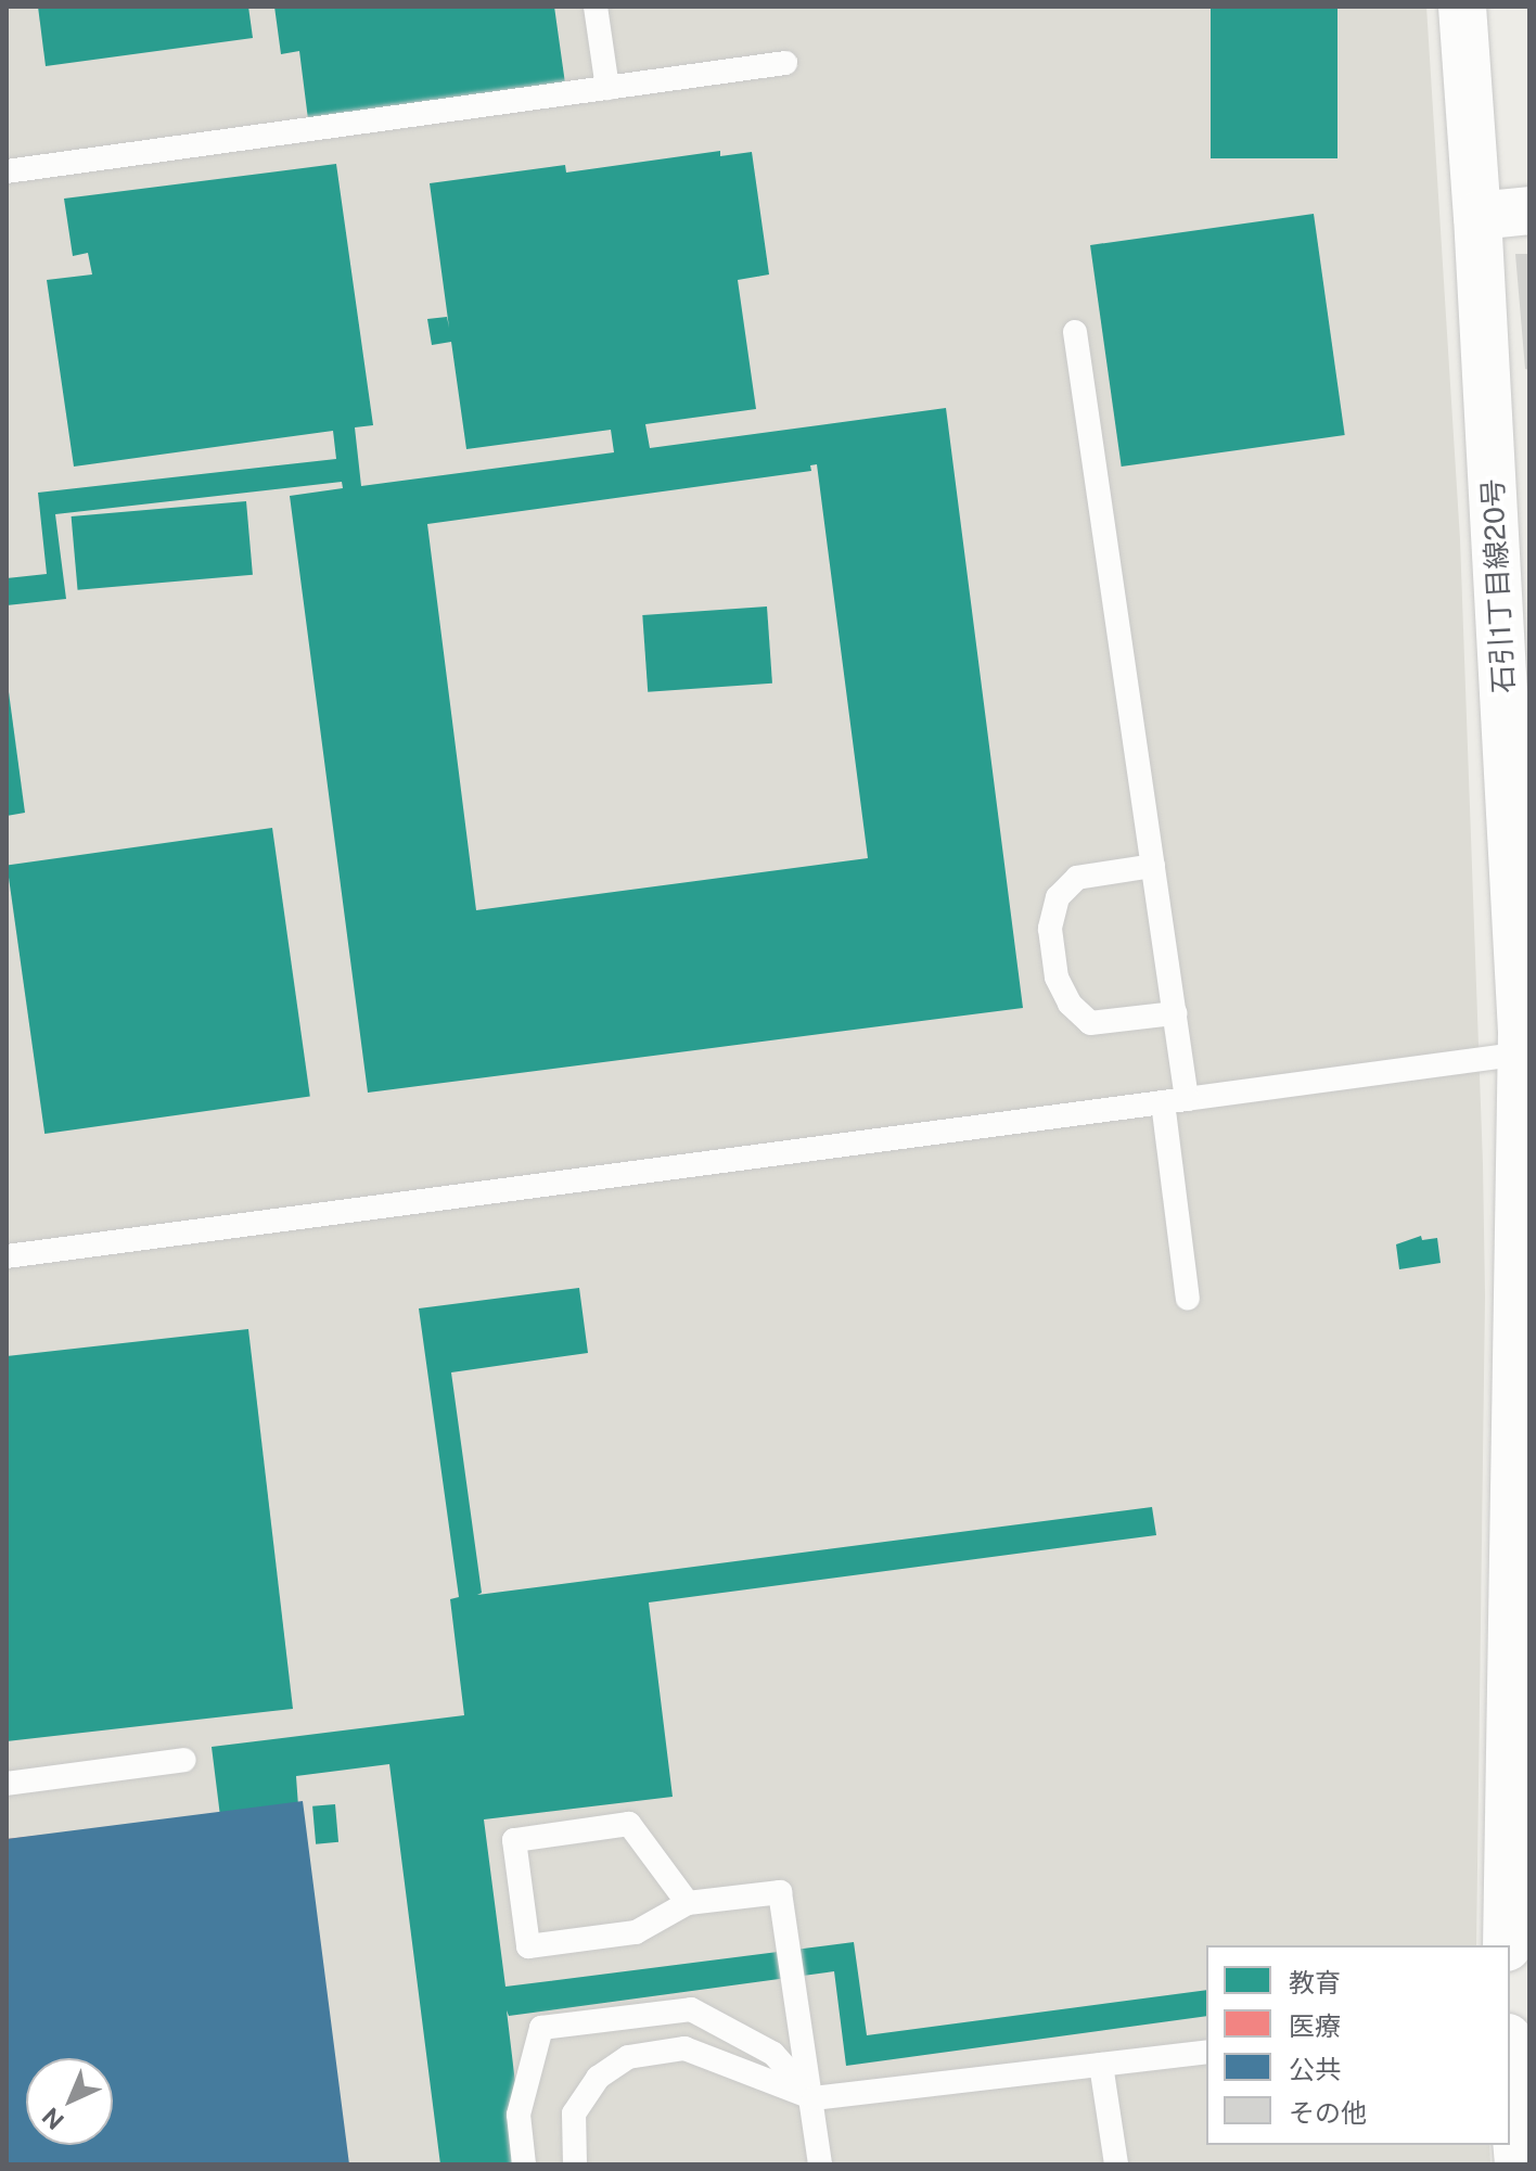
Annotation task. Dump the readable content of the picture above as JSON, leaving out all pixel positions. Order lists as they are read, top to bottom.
{
  "streets": {
    "street": ["石引1丁目線20号"]
  },
  "legend": [
    "教育",
    "医療",
    "公共",
    "その他"
  ],
  "north": "bottom left"
}
